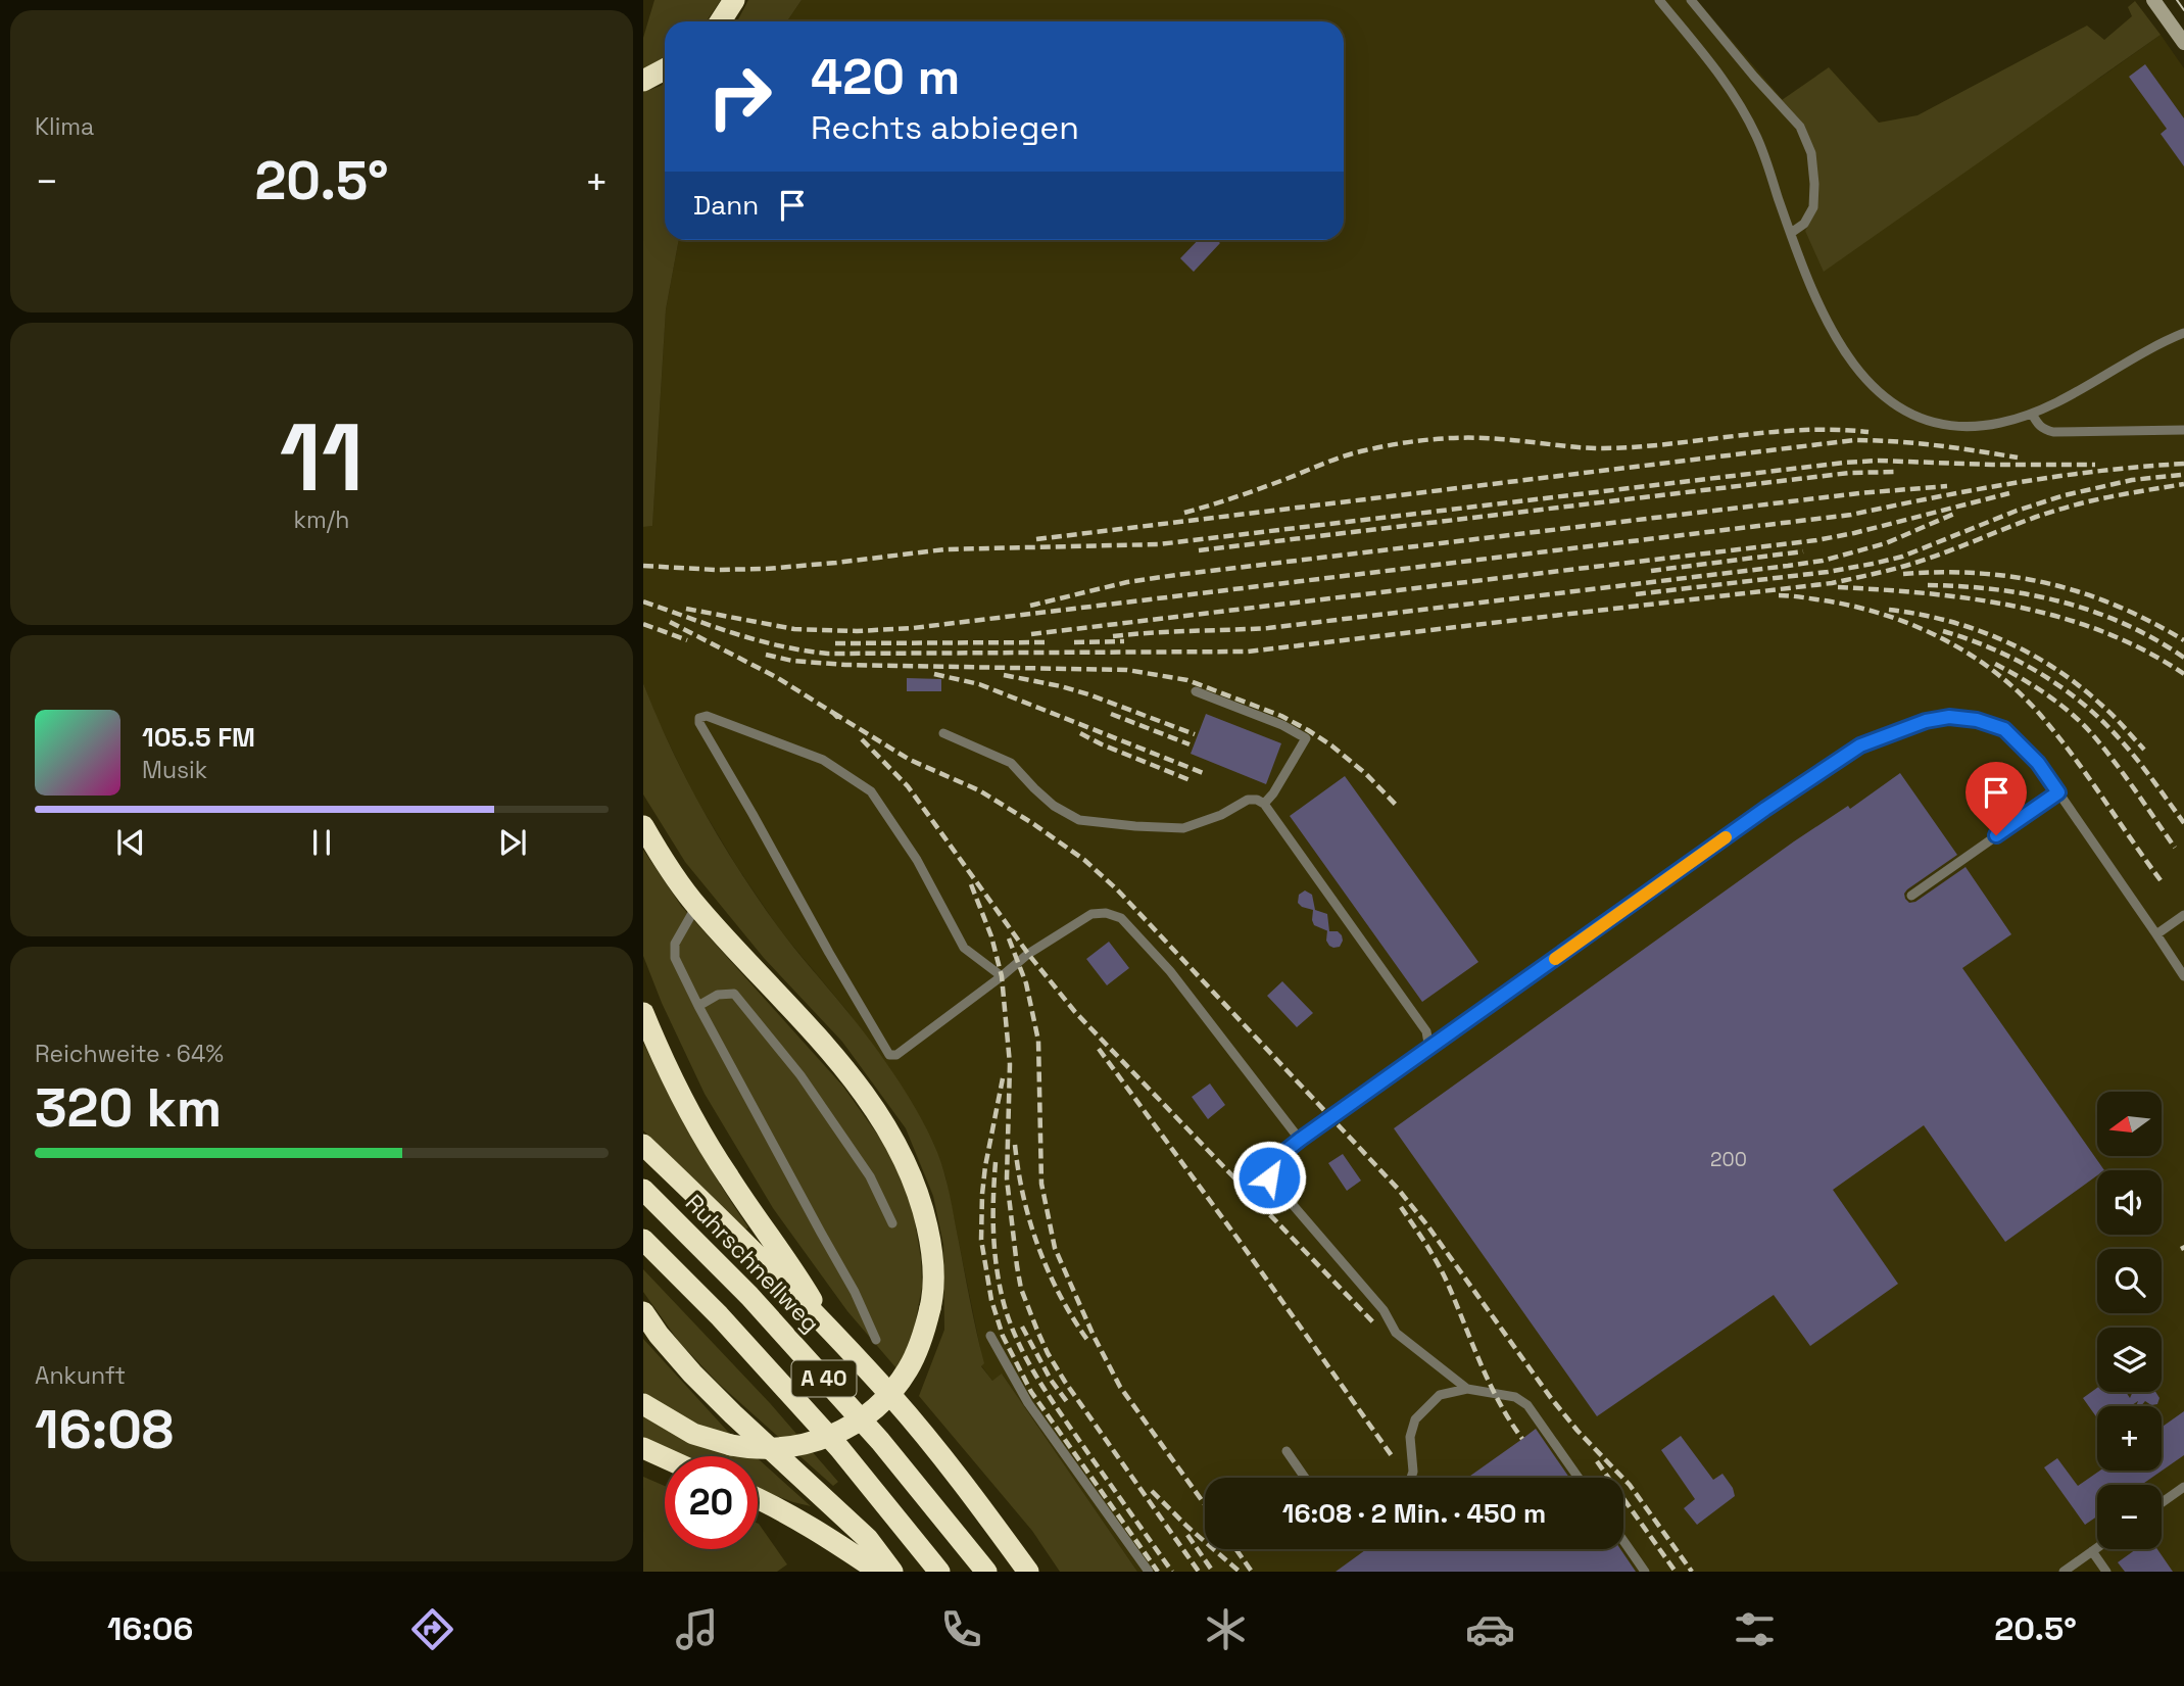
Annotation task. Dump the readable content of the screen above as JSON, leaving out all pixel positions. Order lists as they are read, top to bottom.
{
  "streets": {
    "highway": ["Ruhrschnellweg", "A 40"]
  },
  "house_numbers": ["200"],
  "north": "left",
  "page": {
    "tile": [
      "Klima",
      ["11", "km/h"],
      ["Reichweite · 64%", "320 km"],
      ["Ankunft", "16:08"]
    ],
    "turn": ["420 m", "Rechts abbiegen"],
    "heat": ["−", "20.5°", "+"],
    "then": "Dann",
    "song": ["105.5 FM", "Musik"],
    "map_buttons": ["+", "−"],
    "limit": "20",
    "trip": "16:08 · 2 Min. · 450 m",
    "tabs": ["16:06", "20.5°"]
  }
}
